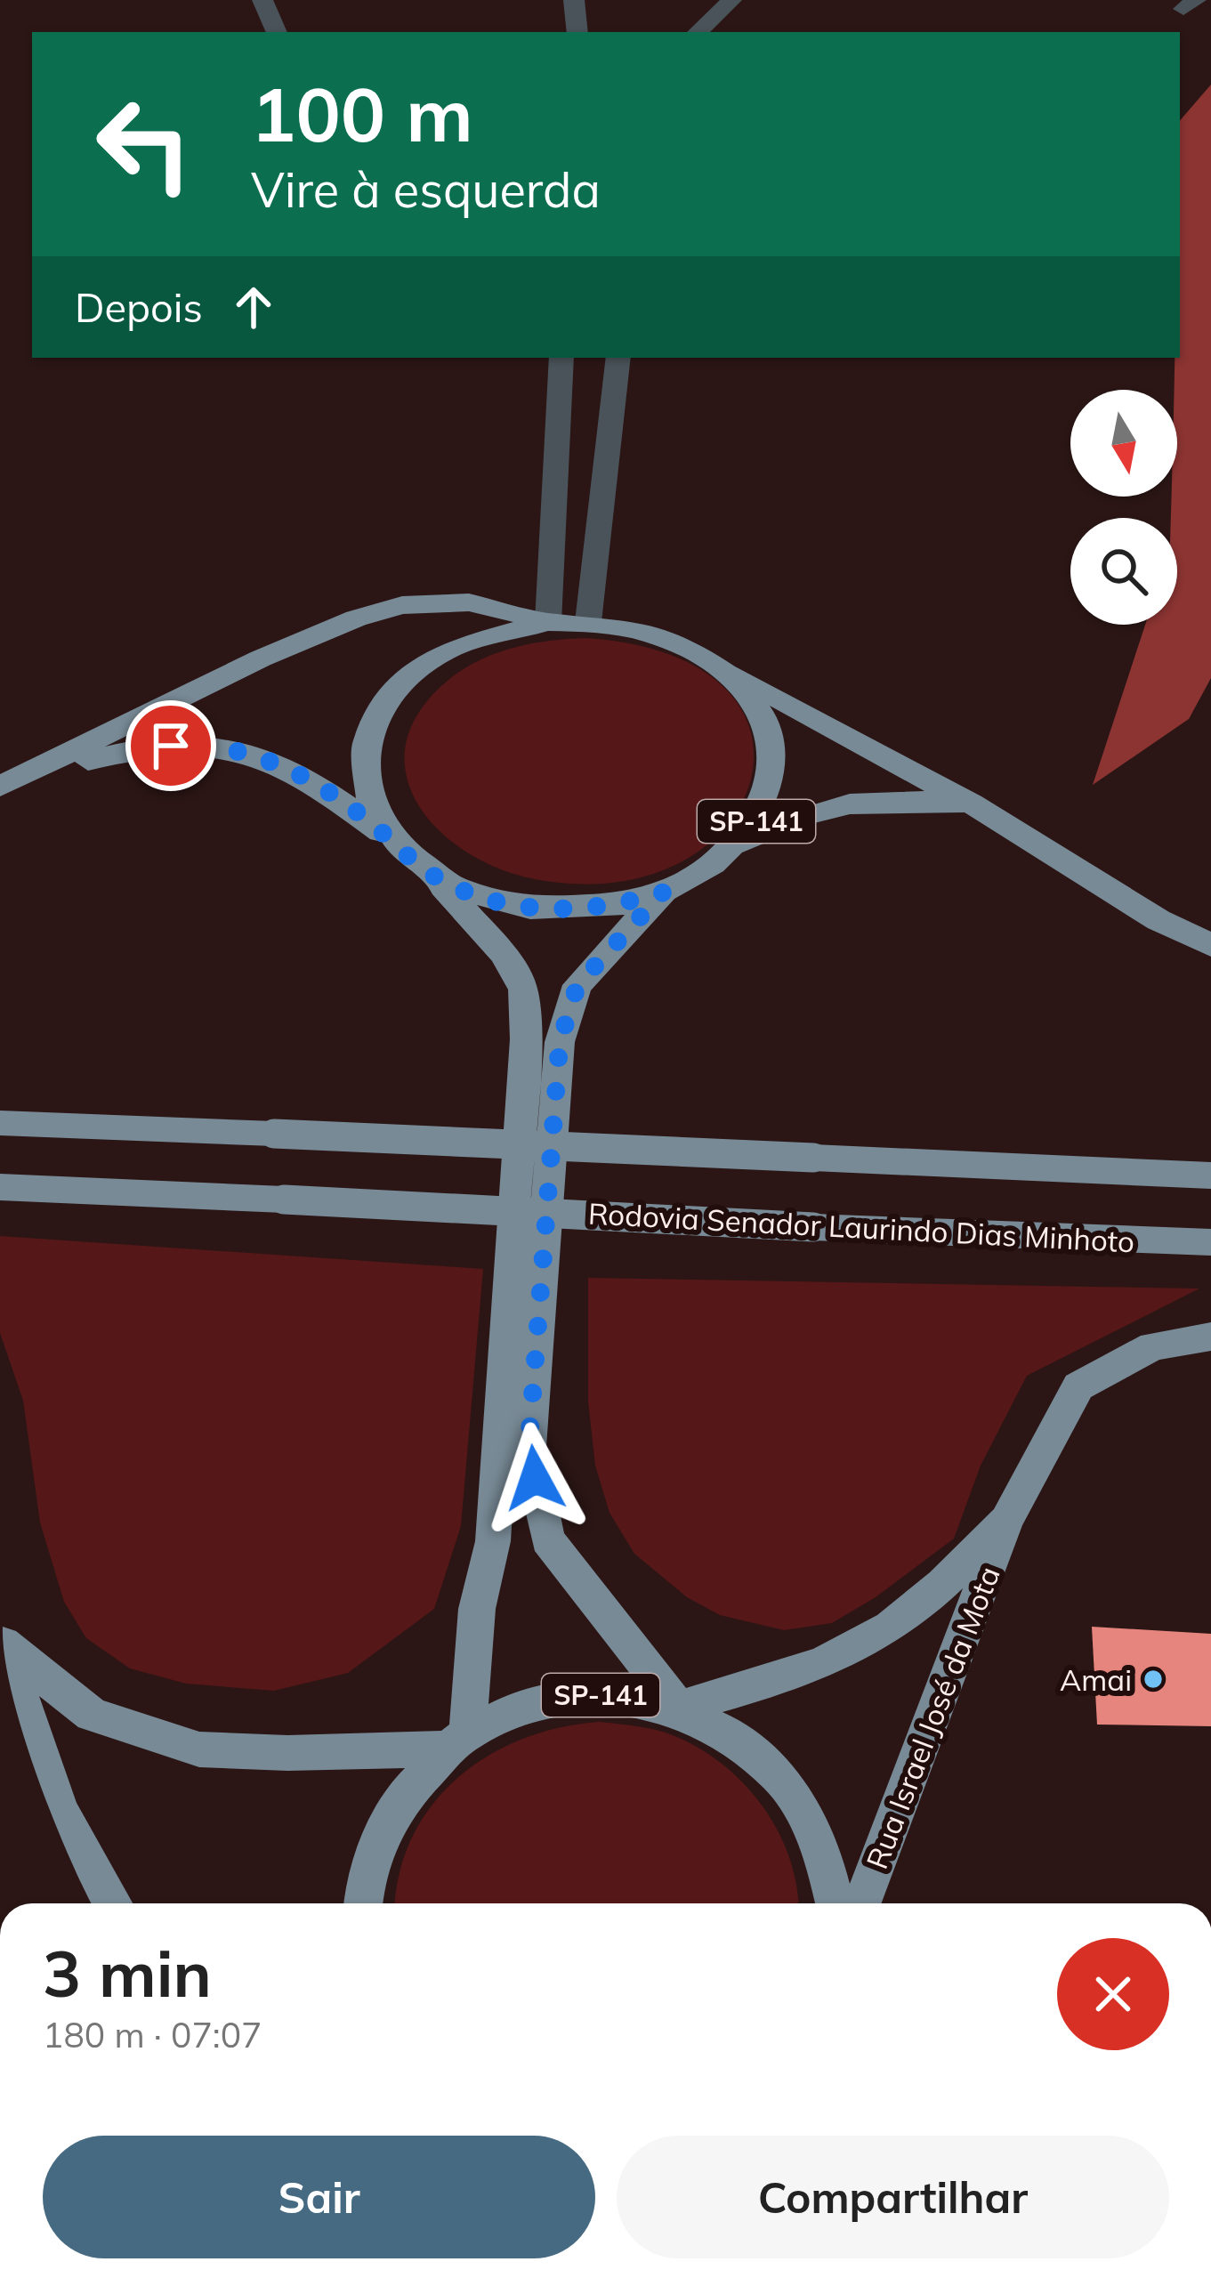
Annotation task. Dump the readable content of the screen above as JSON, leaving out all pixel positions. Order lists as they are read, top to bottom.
{
  "streets": {
    "main road": ["SP-141", "Rodovia Senador Laurindo Dias Minhoto", "Rua Israel José da Mota"]
  },
  "crossings": [
    ["SP-141", "Rua Israel José da Mota"]
  ],
  "places": ["Amai"],
  "north": "bottom",
  "page": {
    "turn": ["100 m", "Vire à esquerda"],
    "then": "Depois",
    "heading": ["3 min", "180 m · 07:07"],
    "buttons": ["Sair", "Compartilhar"]
  }
}
